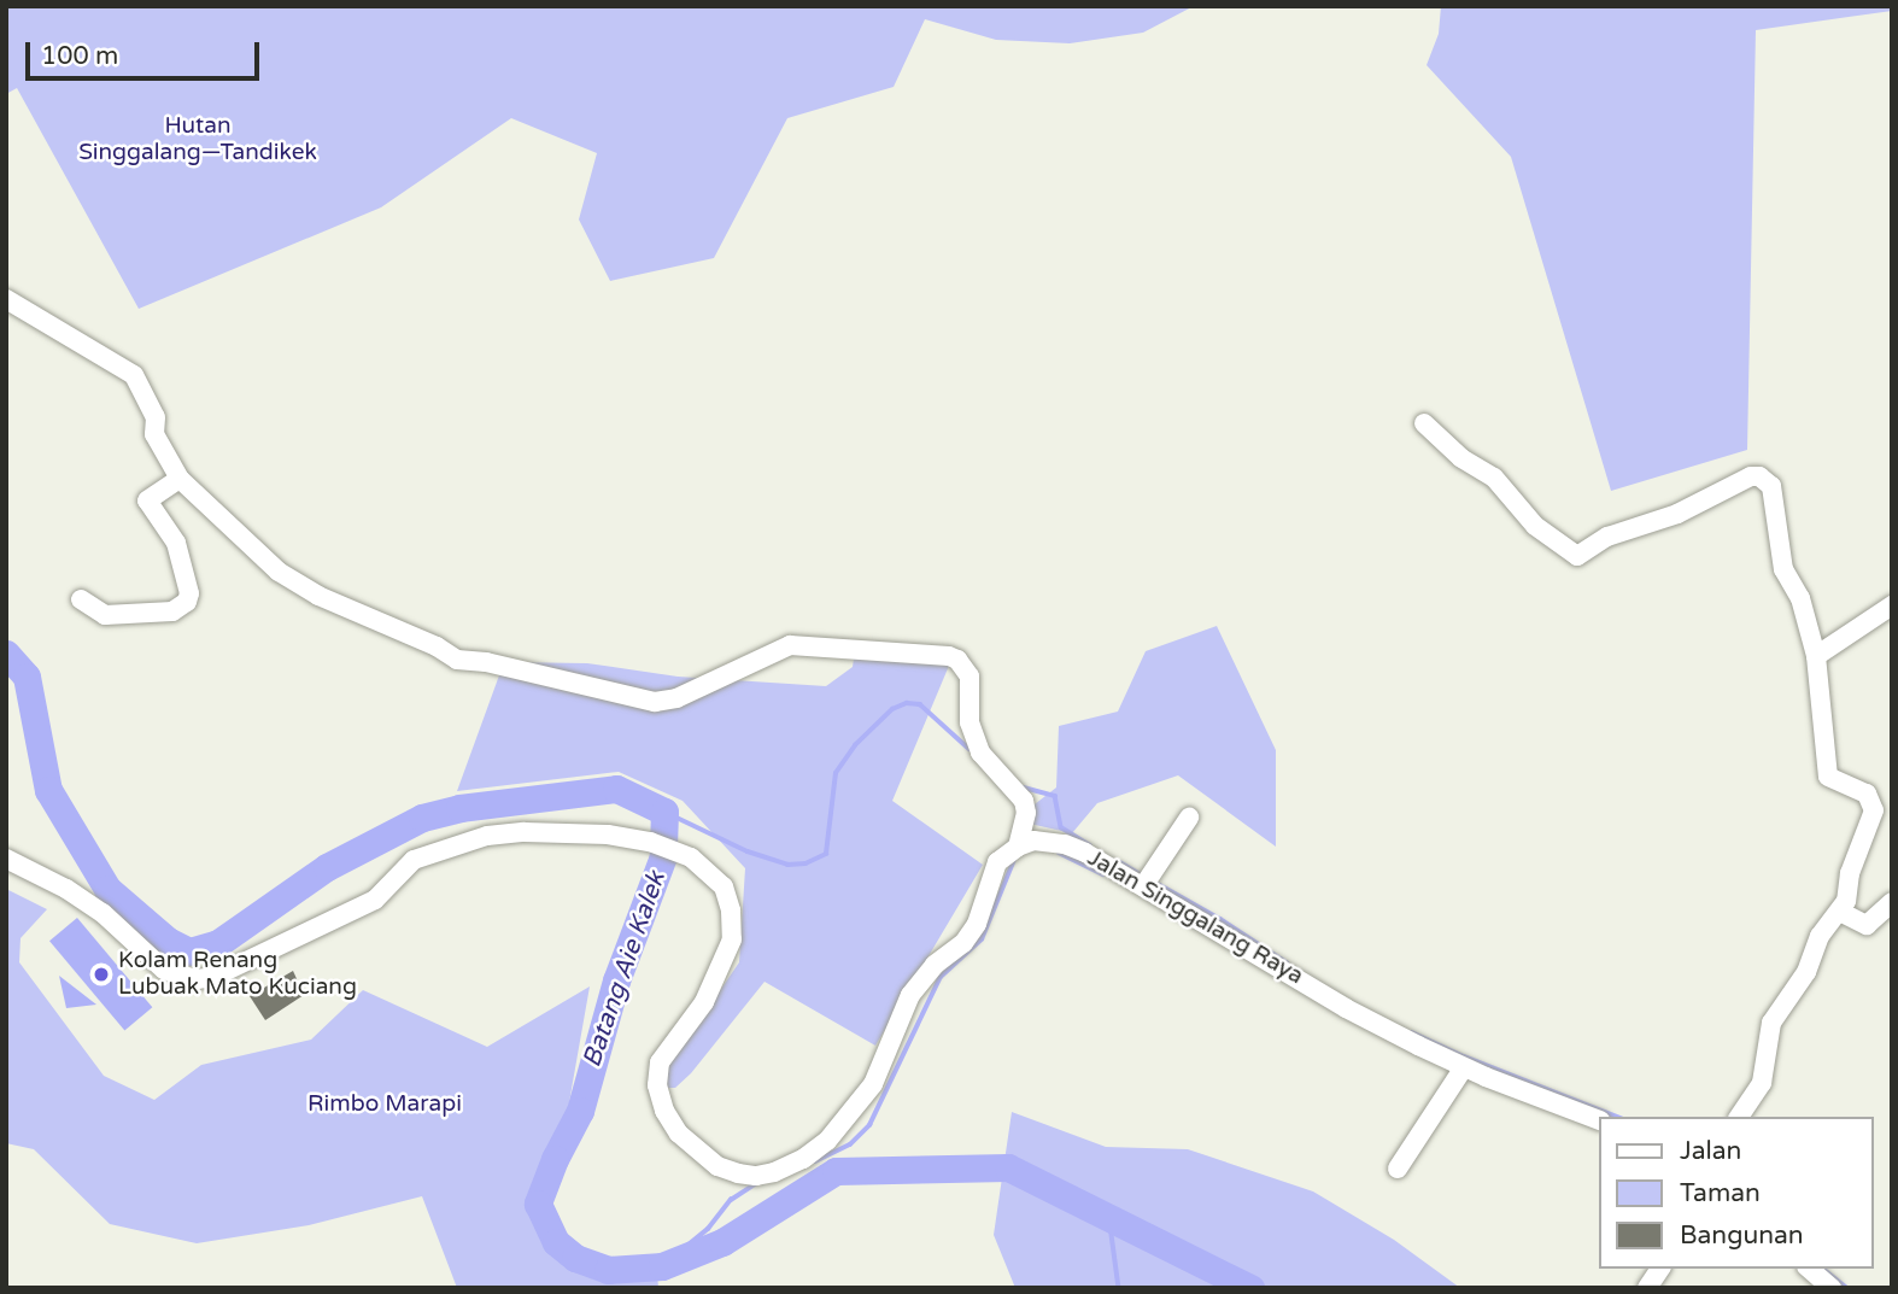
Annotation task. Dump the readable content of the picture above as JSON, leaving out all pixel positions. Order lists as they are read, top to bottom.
{
  "streets": {
    "street": ["Jalan Singgalang Raya"]
  },
  "water": ["Batang Aie Kalek"],
  "parks": ["Hutan Singgalang—Tandikek", "Rimbo Marapi"],
  "places": ["Kolam Renang Lubuak Mato Kuciang"],
  "legend": ["Jalan", "Taman", "Bangunan"],
  "scale_bar": "100 m"
}
